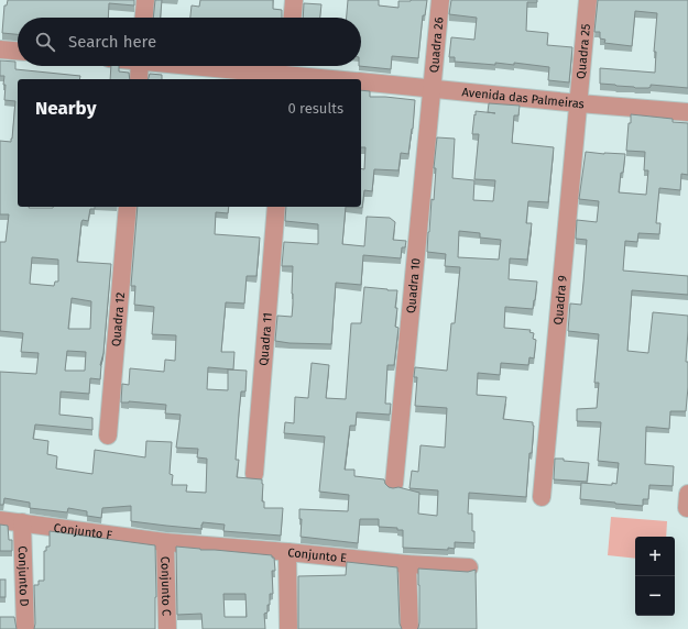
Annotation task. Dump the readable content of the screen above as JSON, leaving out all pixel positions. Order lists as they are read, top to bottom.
{
  "streets": {
    "street": [
      "Quadra 26",
      "Quadra 25",
      "Avenida das Palmeiras",
      "Quadra 10",
      "Quadra 9",
      "Quadra 12",
      "Quadra 11",
      "Conjunto F",
      "Conjunto E",
      "Conjunto D",
      "Conjunto C"
    ]
  },
  "crossings": [
    ["Quadra 26", "Avenida das Palmeiras"],
    ["Quadra 26", "Quadra 10"],
    ["Quadra 25", "Avenida das Palmeiras"],
    ["Quadra 25", "Quadra 9"],
    ["Avenida das Palmeiras", "Quadra 10"],
    ["Avenida das Palmeiras", "Quadra 9"],
    ["Conjunto F", "Conjunto E"],
    ["Conjunto F", "Conjunto D"],
    ["Conjunto F", "Conjunto C"],
    ["Conjunto E", "Conjunto C"]
  ],
  "page": {
    "search": "Search here",
    "heading": ["Nearby", "0 results"],
    "map_buttons": ["+", "−"]
  }
}
